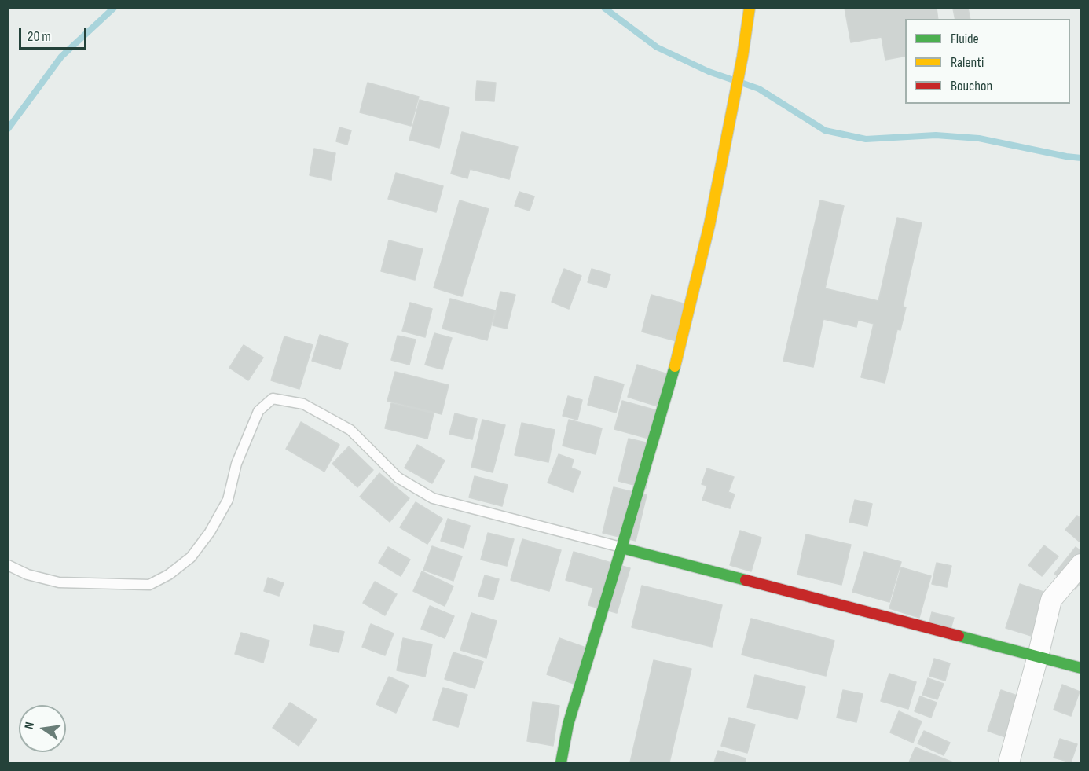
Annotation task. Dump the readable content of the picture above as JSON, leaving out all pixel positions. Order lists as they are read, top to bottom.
{
  "legend": ["Fluide", "Ralenti", "Bouchon"],
  "scale_bar": "20 m",
  "north": "left"
}
